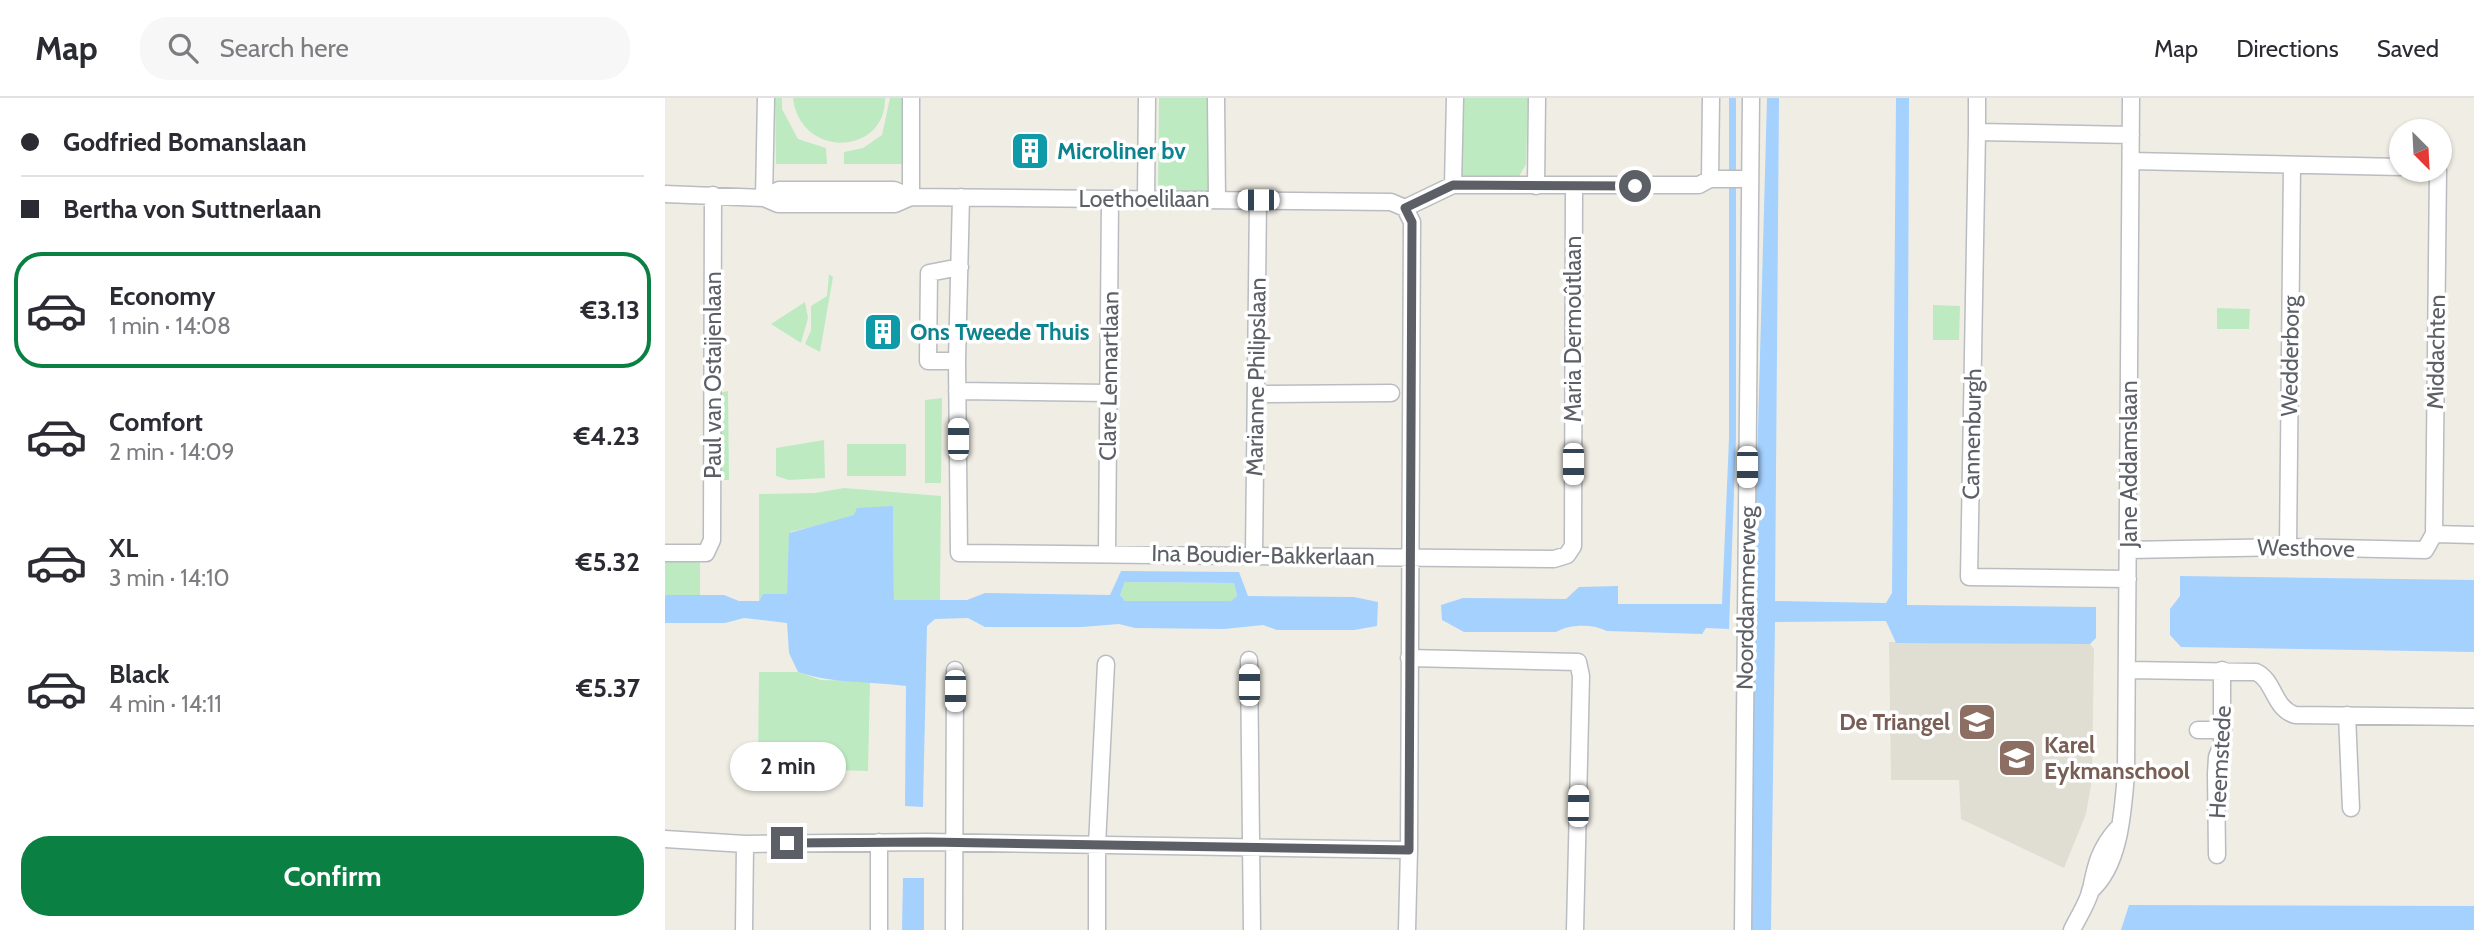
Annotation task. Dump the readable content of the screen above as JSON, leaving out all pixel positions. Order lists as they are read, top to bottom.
{
  "streets": {
    "street": [
      "Loethoelilaan",
      "Maria Dermoûtlaan",
      "Middachten",
      "Wedderborg",
      "Paul van Ostaijenlaan",
      "Clare Lennartlaan",
      "Marianne Philipslaan",
      "Cannenburgh",
      "Jane Addamslaan",
      "Westhove",
      "Ina Boudier-Bakkerlaan",
      "Noorddammerweg",
      "Heemstede"
    ]
  },
  "crossings": [
    ["Loethoelilaan", "Paul van Ostaijenlaan"],
    ["Loethoelilaan", "Clare Lennartlaan"],
    ["Loethoelilaan", "Marianne Philipslaan"],
    ["Maria Dermoûtlaan", "Ina Boudier-Bakkerlaan"],
    ["Middachten", "Westhove"],
    ["Wedderborg", "Westhove"],
    ["Clare Lennartlaan", "Ina Boudier-Bakkerlaan"],
    ["Marianne Philipslaan", "Ina Boudier-Bakkerlaan"],
    ["Cannenburgh", "Jane Addamslaan"],
    ["Jane Addamslaan", "Westhove"]
  ],
  "places": {
    "building": ["Microliner bv", "Ons Tweede Thuis"],
    "school or university": ["De Triangel", "Karel Eykmanschool"]
  },
  "north": "bottom right",
  "page": {
    "header": "Map",
    "search": "Search here",
    "nav": ["Map", "Directions", "Saved"],
    "banner": ["Godfried Bomanslaan", "Bertha von Suttnerlaan"],
    "list": [
      {
        "name": "Economy",
        "note": "1 min · 14:08",
        "value": "€3.13"
      },
      {
        "name": "Comfort",
        "note": "2 min · 14:09",
        "value": "€4.23"
      },
      {
        "name": "XL",
        "note": "3 min · 14:10",
        "value": "€5.32"
      },
      {
        "name": "Black",
        "note": "4 min · 14:11",
        "value": "€5.37"
      }
    ],
    "bubble": "2 min",
    "buttons": "Confirm"
  }
}
